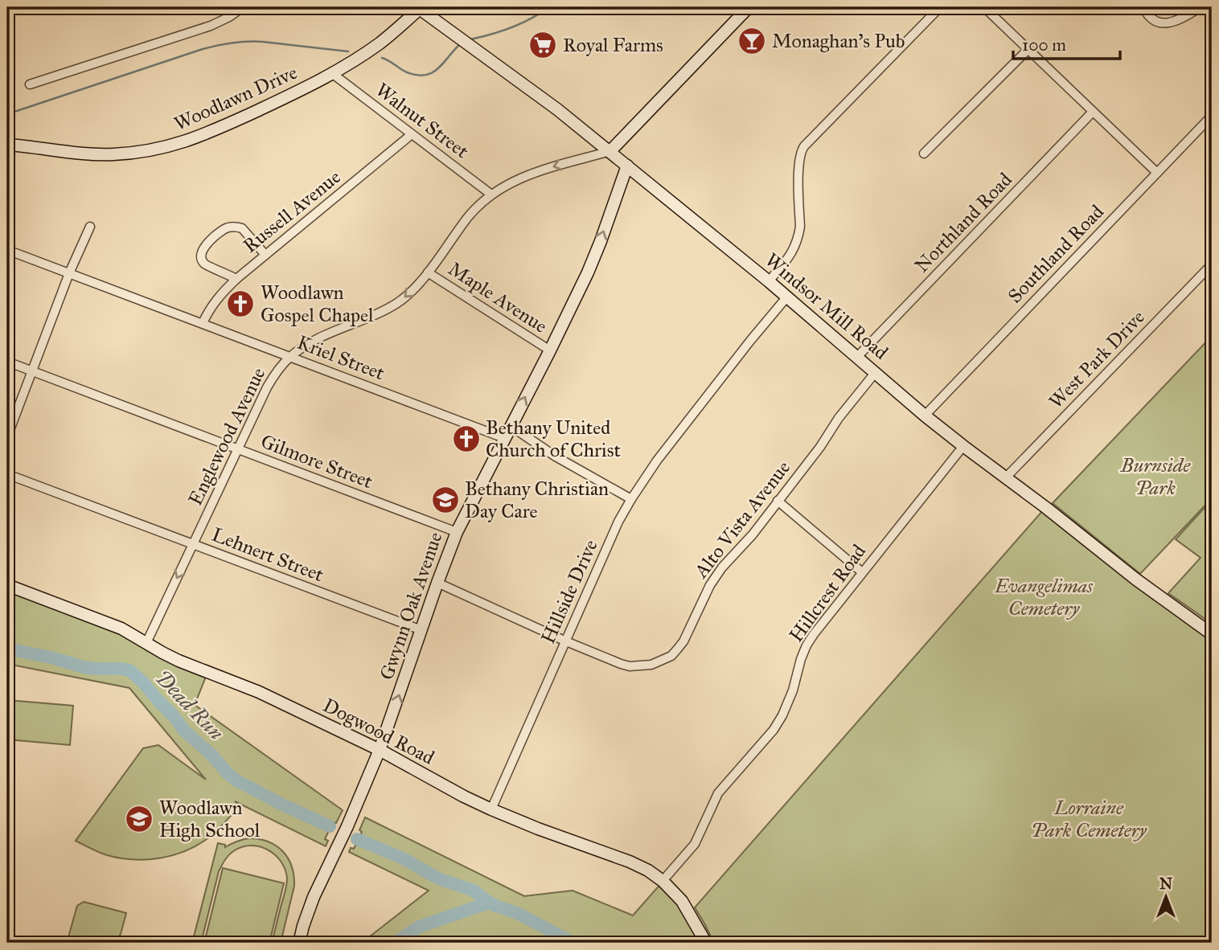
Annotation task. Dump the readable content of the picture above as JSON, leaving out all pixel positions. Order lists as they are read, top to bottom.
{
  "streets": {
    "street": [
      "Woodlawn Drive",
      "Walnut Street",
      "Russell Avenue",
      "Northland Road",
      "Southland Road",
      "Maple Avenue",
      "Windsor Mill Road",
      "Kriel Street",
      "West Park Drive",
      "Englewood Avenue",
      "Gilmore Street",
      "Alto Vista Avenue",
      "Lehnert Street",
      "Hillside Drive",
      "Hillcrest Road",
      "Gwynn Oak Avenue",
      "Dogwood Road"
    ]
  },
  "crossings": [
    ["Woodlawn Drive", "Walnut Street"],
    ["Woodlawn Drive", "Windsor Mill Road"],
    ["Walnut Street", "Russell Avenue"],
    ["Walnut Street", "Englewood Avenue"],
    ["Russell Avenue", "Kriel Street"],
    ["Northland Road", "Windsor Mill Road"],
    ["Southland Road", "Windsor Mill Road"],
    ["Maple Avenue", "Englewood Avenue"],
    ["Maple Avenue", "Gwynn Oak Avenue"],
    ["Windsor Mill Road", "West Park Drive"],
    ["Windsor Mill Road", "Englewood Avenue"],
    ["Windsor Mill Road", "Alto Vista Avenue"],
    ["Windsor Mill Road", "Hillside Drive"],
    ["Windsor Mill Road", "Hillcrest Road"],
    ["Windsor Mill Road", "Gwynn Oak Avenue"],
    ["Kriel Street", "Englewood Avenue"],
    ["Kriel Street", "Gwynn Oak Avenue"],
    ["Englewood Avenue", "Gilmore Street"],
    ["Englewood Avenue", "Lehnert Street"],
    ["Englewood Avenue", "Dogwood Road"],
    ["Gilmore Street", "Gwynn Oak Avenue"],
    ["Alto Vista Avenue", "Hillside Drive"],
    ["Alto Vista Avenue", "Gwynn Oak Avenue"],
    ["Lehnert Street", "Gwynn Oak Avenue"],
    ["Hillside Drive", "Dogwood Road"],
    ["Hillcrest Road", "Dogwood Road"],
    ["Gwynn Oak Avenue", "Dogwood Road"]
  ],
  "one_way": ["Englewood Avenue", "Gwynn Oak Avenue"],
  "water": ["Dead Run"],
  "parks": ["Burnside Park", "Evangelimas Cemetery", "Lorraine Park Cemetery"],
  "places": {
    "bar": ["Monaghan's Pub"],
    "supermarket": ["Royal Farms"],
    "church": ["Woodlawn Gospel Chapel", "Bethany United Church of Christ"],
    "school or university": ["Bethany Christian Day Care", "Woodlawn High School"]
  },
  "scale_bar": "100 m",
  "north": "top"
}
